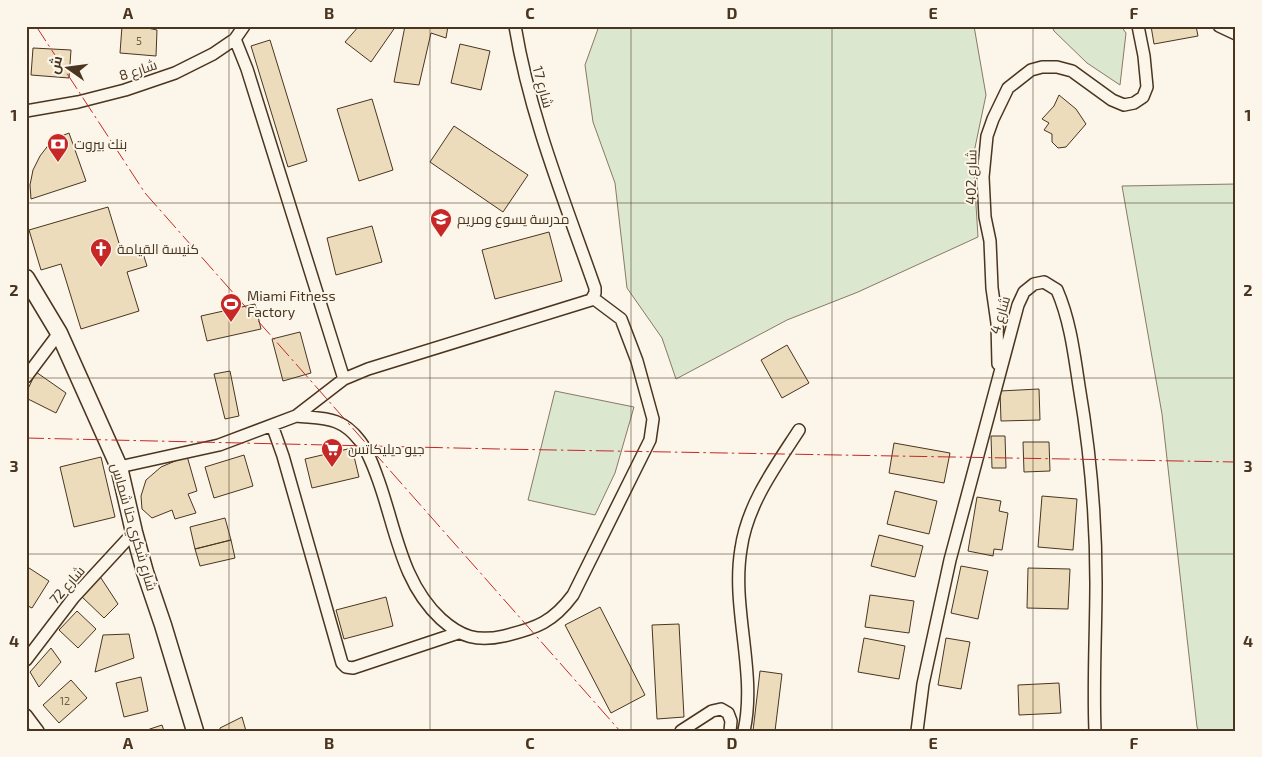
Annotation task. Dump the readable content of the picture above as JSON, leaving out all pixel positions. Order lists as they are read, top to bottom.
{
  "streets": {
    "street": [
      "شارع 8",
      "شارع 17",
      "شارع 402",
      "شارع 4",
      "شارع شكري حنا شماس",
      "شارع 72"
    ]
  },
  "crossings": [
    ["شارع 402", "شارع 4"],
    ["شارع شكري حنا شماس", "شارع 72"]
  ],
  "places": {
    "bank": ["بنك بيروت"],
    "school or university": ["مدرسة يسوع ومريم"],
    "church": ["كنيسة القيامة"],
    "sports": ["Miami Fitness Factory"],
    "supermarket": ["جيو ديليكاتس"]
  },
  "house_numbers": ["5", "12"],
  "north": "left",
  "grid": {
    "columns": [
      "A",
      "B",
      "C",
      "D",
      "E",
      "F"
    ],
    "rows": [
      "1",
      "2",
      "3",
      "4"
    ]
  }
}
